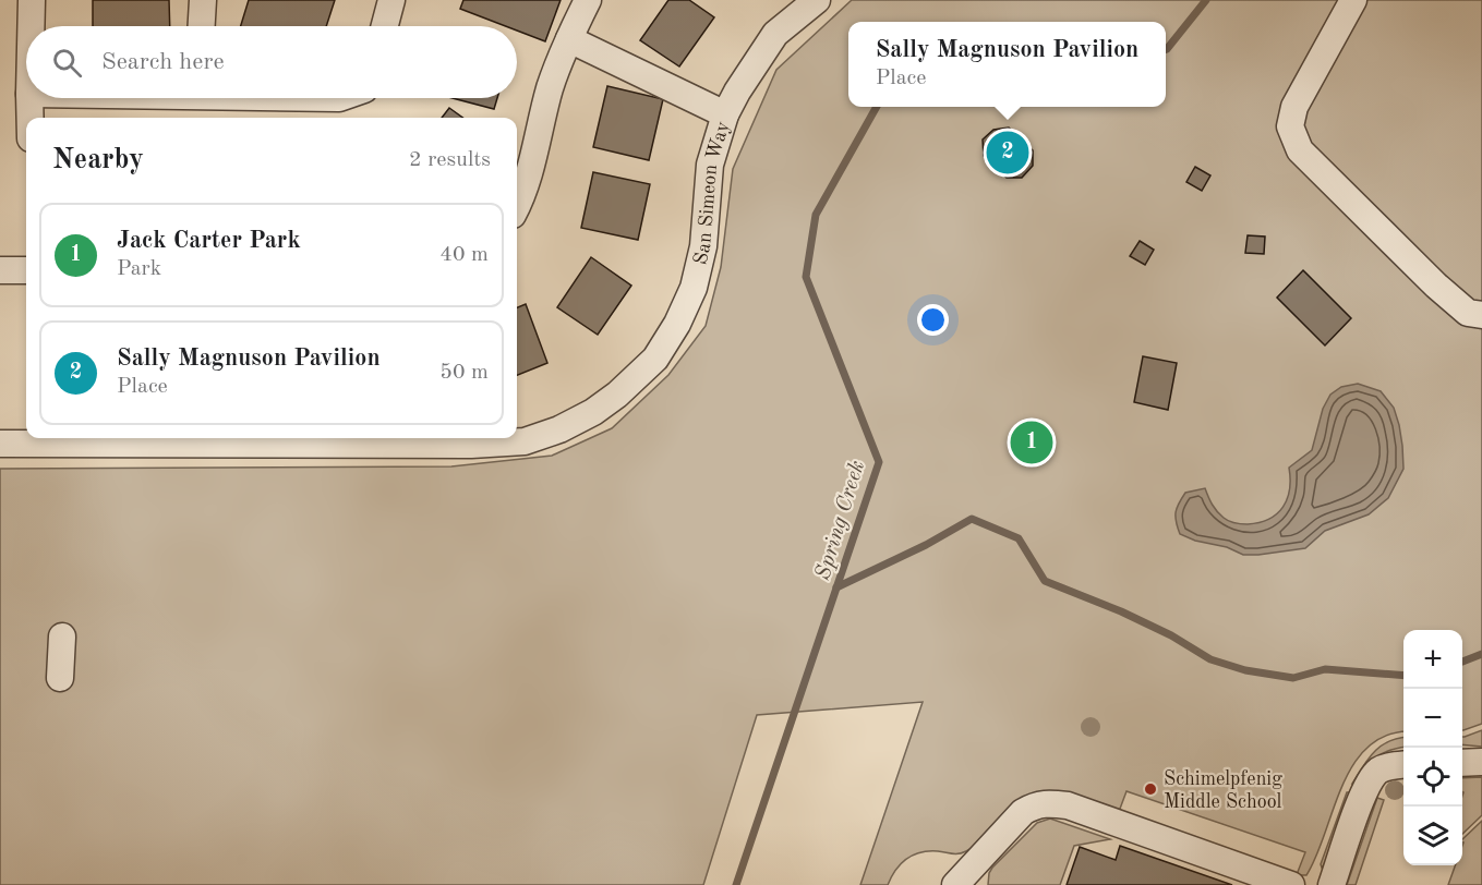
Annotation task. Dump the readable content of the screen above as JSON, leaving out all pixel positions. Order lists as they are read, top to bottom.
{
  "streets": {
    "street": ["San Simeon Way"]
  },
  "water": ["Spring Creek"],
  "places": ["Schimelpfenig Middle School"],
  "page": {
    "popup": ["Sally Magnuson Pavilion", "Place"],
    "search": "Search here",
    "heading": ["Nearby", "2 results"],
    "pins": ["2", "1"],
    "list": [
      {
        "mark": "1",
        "name": "Jack Carter Park",
        "note": "Park",
        "value": "40 m"
      },
      {
        "mark": "2",
        "name": "Sally Magnuson Pavilion",
        "note": "Place",
        "value": "50 m"
      }
    ],
    "map_buttons": ["+", "−"]
  }
}
